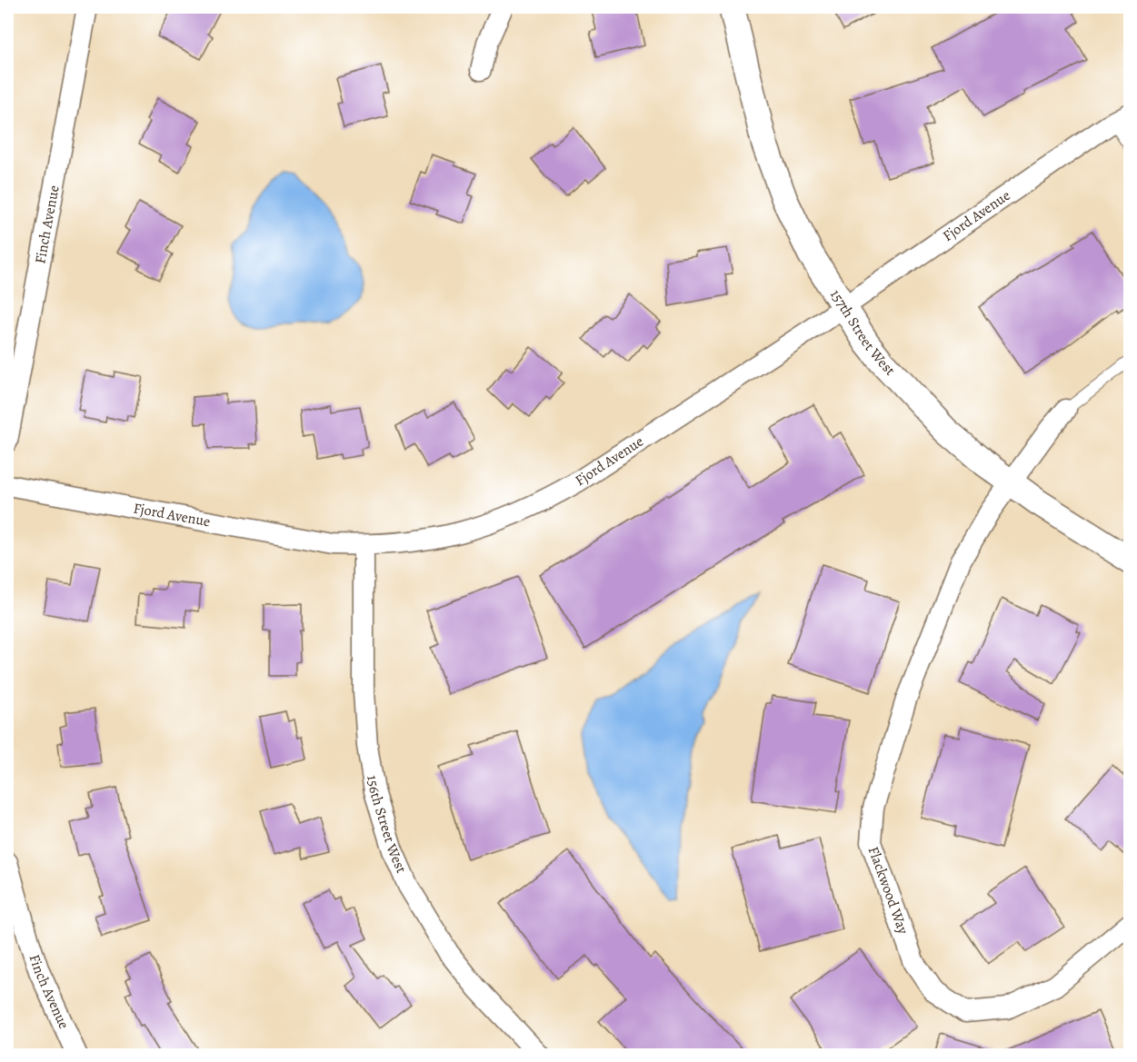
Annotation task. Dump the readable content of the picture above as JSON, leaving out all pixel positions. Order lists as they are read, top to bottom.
{
  "streets": {
    "street": [
      "Fjord Avenue",
      "Finch Avenue",
      "157th Street West",
      "156th Street West",
      "Flackwood Way"
    ]
  },
  "crossings": [
    ["Fjord Avenue", "157th Street West"],
    ["Fjord Avenue", "156th Street West"],
    ["157th Street West", "Flackwood Way"]
  ]
}
